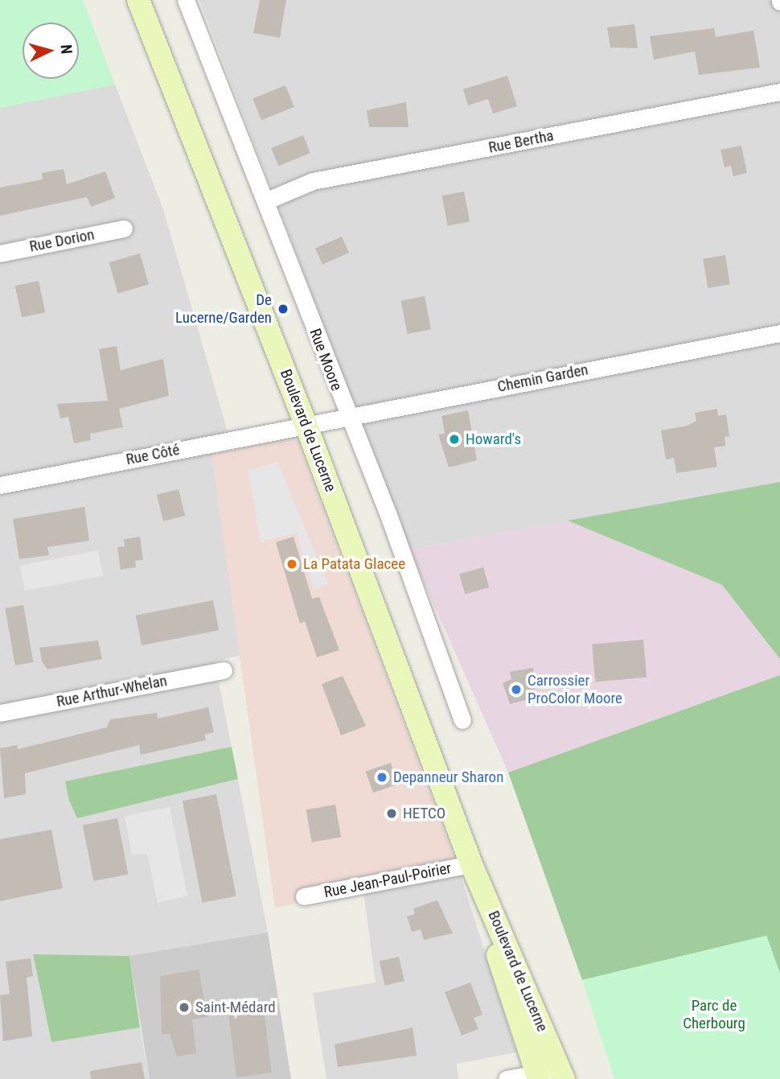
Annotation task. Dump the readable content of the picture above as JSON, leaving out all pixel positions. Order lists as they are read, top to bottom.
{
  "streets": {
    "main road": ["Boulevard de Lucerne"],
    "street": [
      "Rue Bertha",
      "Rue Dorion",
      "Rue Moore",
      "Chemin Garden",
      "Rue Côté",
      "Rue Arthur-Whelan",
      "Rue Jean-Paul-Poirier"
    ]
  },
  "crossings": [
    ["Rue Bertha", "Rue Moore"],
    ["Rue Moore", "Chemin Garden"],
    ["Chemin Garden", "Boulevard de Lucerne"],
    ["Chemin Garden", "Rue Côté"],
    ["Boulevard de Lucerne", "Rue Côté"],
    ["Boulevard de Lucerne", "Rue Jean-Paul-Poirier"]
  ],
  "parks": ["Parc de Cherbourg"],
  "places": [
    "De Lucerne/Garden",
    "Howard's",
    "La Patata Glacee",
    "Carrossier ProColor Moore",
    "Depanneur Sharon",
    "HETCO",
    "Saint-Médard"
  ],
  "north": "right"
}
